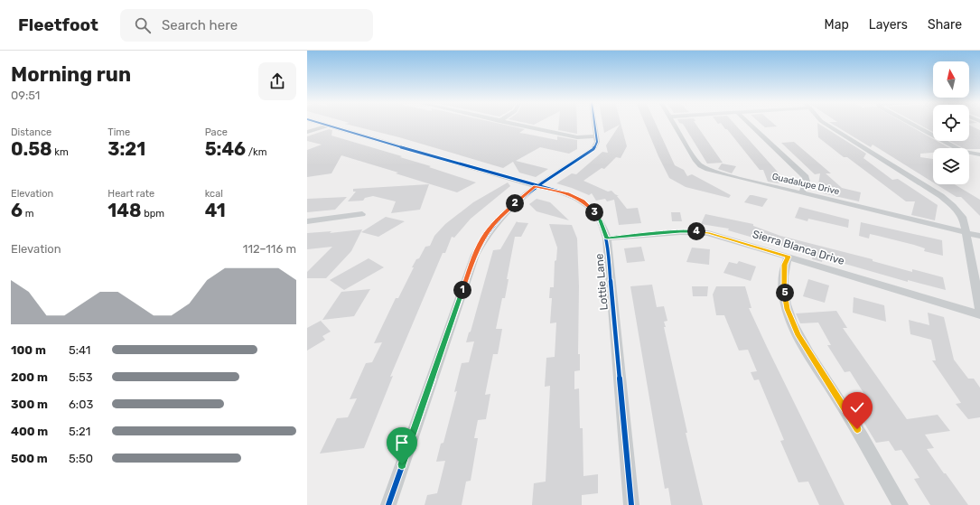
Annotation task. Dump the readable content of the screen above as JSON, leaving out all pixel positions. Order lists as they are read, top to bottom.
{
  "streets": {
    "street": ["Guadalupe Drive", "Sierra Blanca Drive", "Lottie Lane"]
  },
  "crossings": [
    ["Sierra Blanca Drive", "Lottie Lane"]
  ],
  "north": "top",
  "page": {
    "header": "Fleetfoot",
    "search": "Search here",
    "nav": ["Map", "Layers", "Share"],
    "heading": ["Morning run", "09:51"],
    "stats": [
      ["Distance", "0.58 km"],
      ["Time", "3:21"],
      ["Pace", "5:46 /km"],
      ["Elevation", "6 m"],
      ["Heart rate", "148 bpm"],
      ["kcal", "41"]
    ],
    "pins": [
      "2",
      "3",
      "4",
      "1",
      "5"
    ],
    "chart": ["Elevation", "112–116 m"],
    "list": [
      {
        "name": "100 m",
        "note": "5:41"
      },
      {
        "name": "200 m",
        "note": "5:53"
      },
      {
        "name": "300 m",
        "note": "6:03"
      },
      {
        "name": "400 m",
        "note": "5:21"
      },
      {
        "name": "500 m",
        "note": "5:50"
      }
    ]
  }
}
